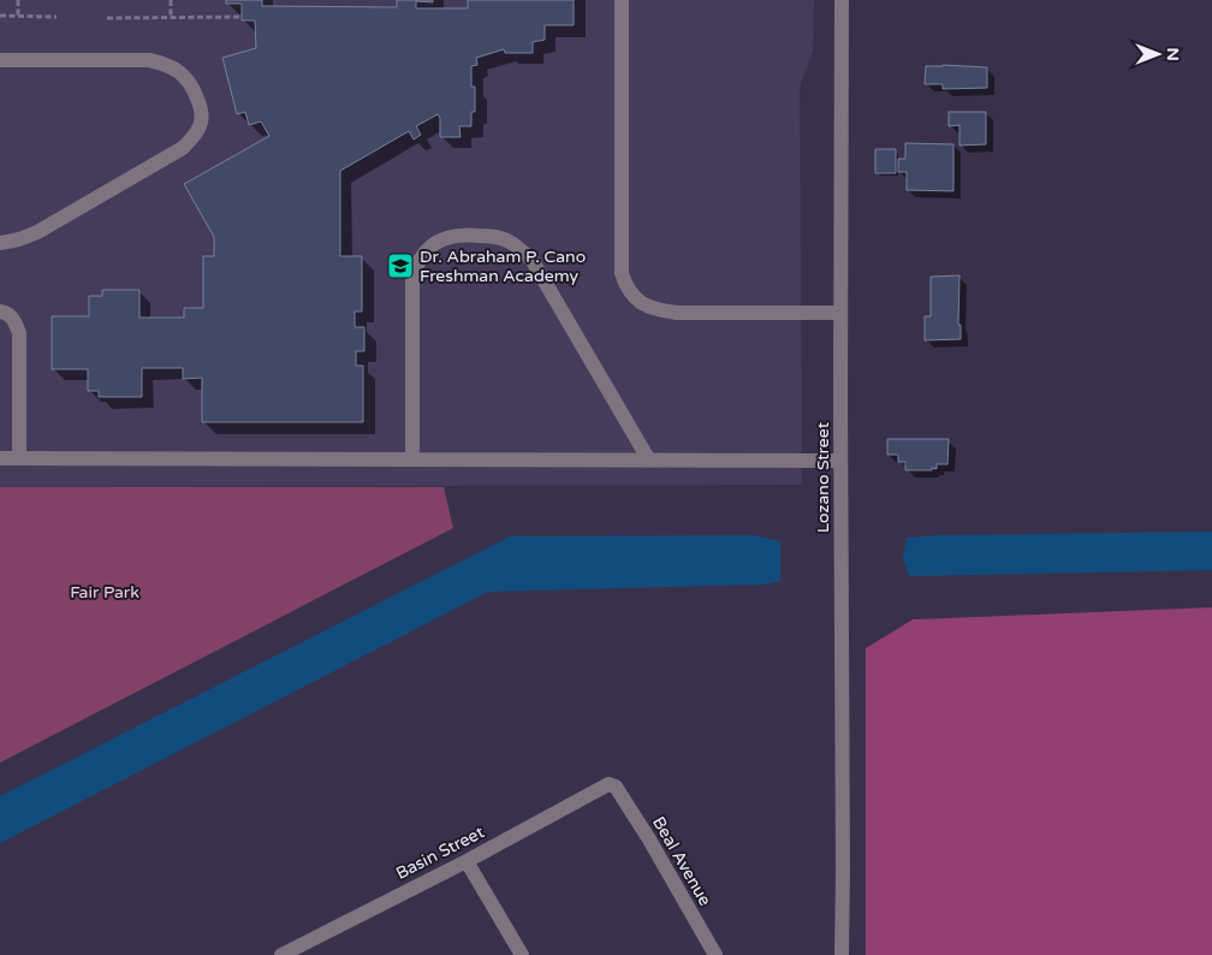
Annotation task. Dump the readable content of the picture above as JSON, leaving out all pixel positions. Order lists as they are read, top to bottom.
{
  "streets": {
    "street": ["Lozano Street", "Basin Street", "Beal Avenue"]
  },
  "crossings": [
    ["Basin Street", "Beal Avenue"]
  ],
  "parks": ["Fair Park"],
  "places": {
    "school or university": ["Dr. Abraham P. Cano Freshman Academy"]
  },
  "north": "right"
}
